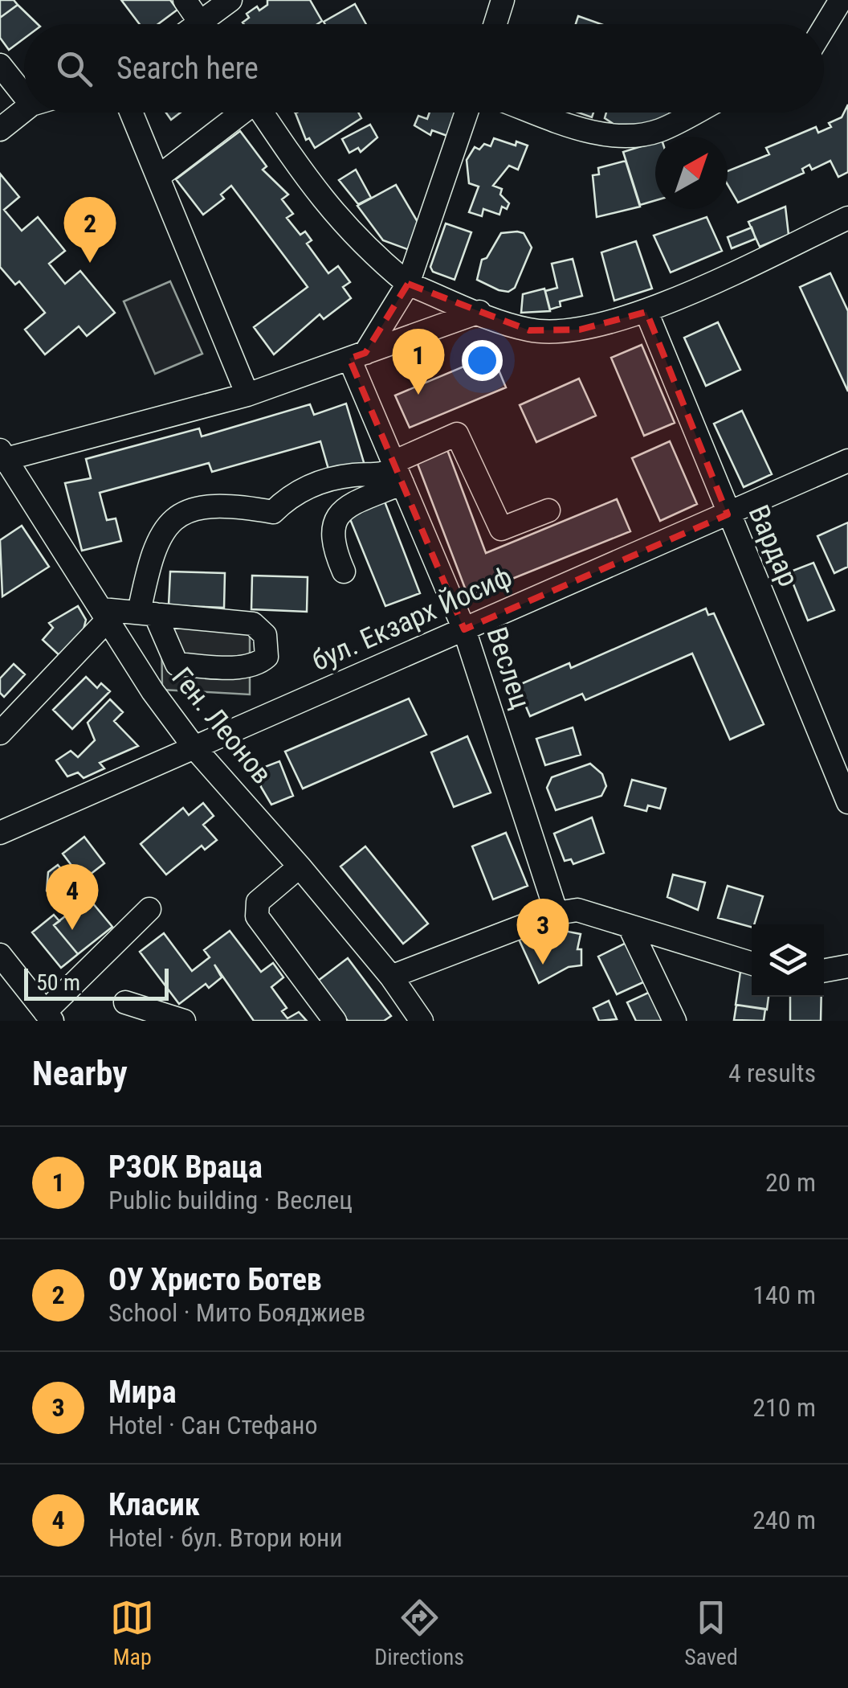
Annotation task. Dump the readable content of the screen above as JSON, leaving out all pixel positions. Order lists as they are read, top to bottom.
{
  "streets": {
    "street": [
      "Вардар",
      "бул. Екзарх Йосиф",
      "Веслец",
      "Ген. Леонов"
    ]
  },
  "crossings": [
    ["Вардар", "бул. Екзарх Йосиф"],
    ["бул. Екзарх Йосиф", "Веслец"],
    ["бул. Екзарх Йосиф", "Ген. Леонов"]
  ],
  "scale_bar": "50 m",
  "north": "top right",
  "page": {
    "search": "Search here",
    "pins": [
      "2",
      "1",
      "4",
      "3"
    ],
    "scale": "50 m",
    "heading": ["Nearby", "4 results"],
    "list": [
      {
        "mark": "1",
        "name": "РЗОК Враца",
        "note": "Public building · Веслец",
        "value": "20 m"
      },
      {
        "mark": "2",
        "name": "ОУ Христо Ботев",
        "note": "School · Мито Бояджиев",
        "value": "140 m"
      },
      {
        "mark": "3",
        "name": "Мира",
        "note": "Hotel · Сан Стефано",
        "value": "210 m"
      },
      {
        "mark": "4",
        "name": "Класик",
        "note": "Hotel · бул. Втори юни",
        "value": "240 m"
      }
    ],
    "nav": ["Map", "Directions", "Saved"]
  }
}
